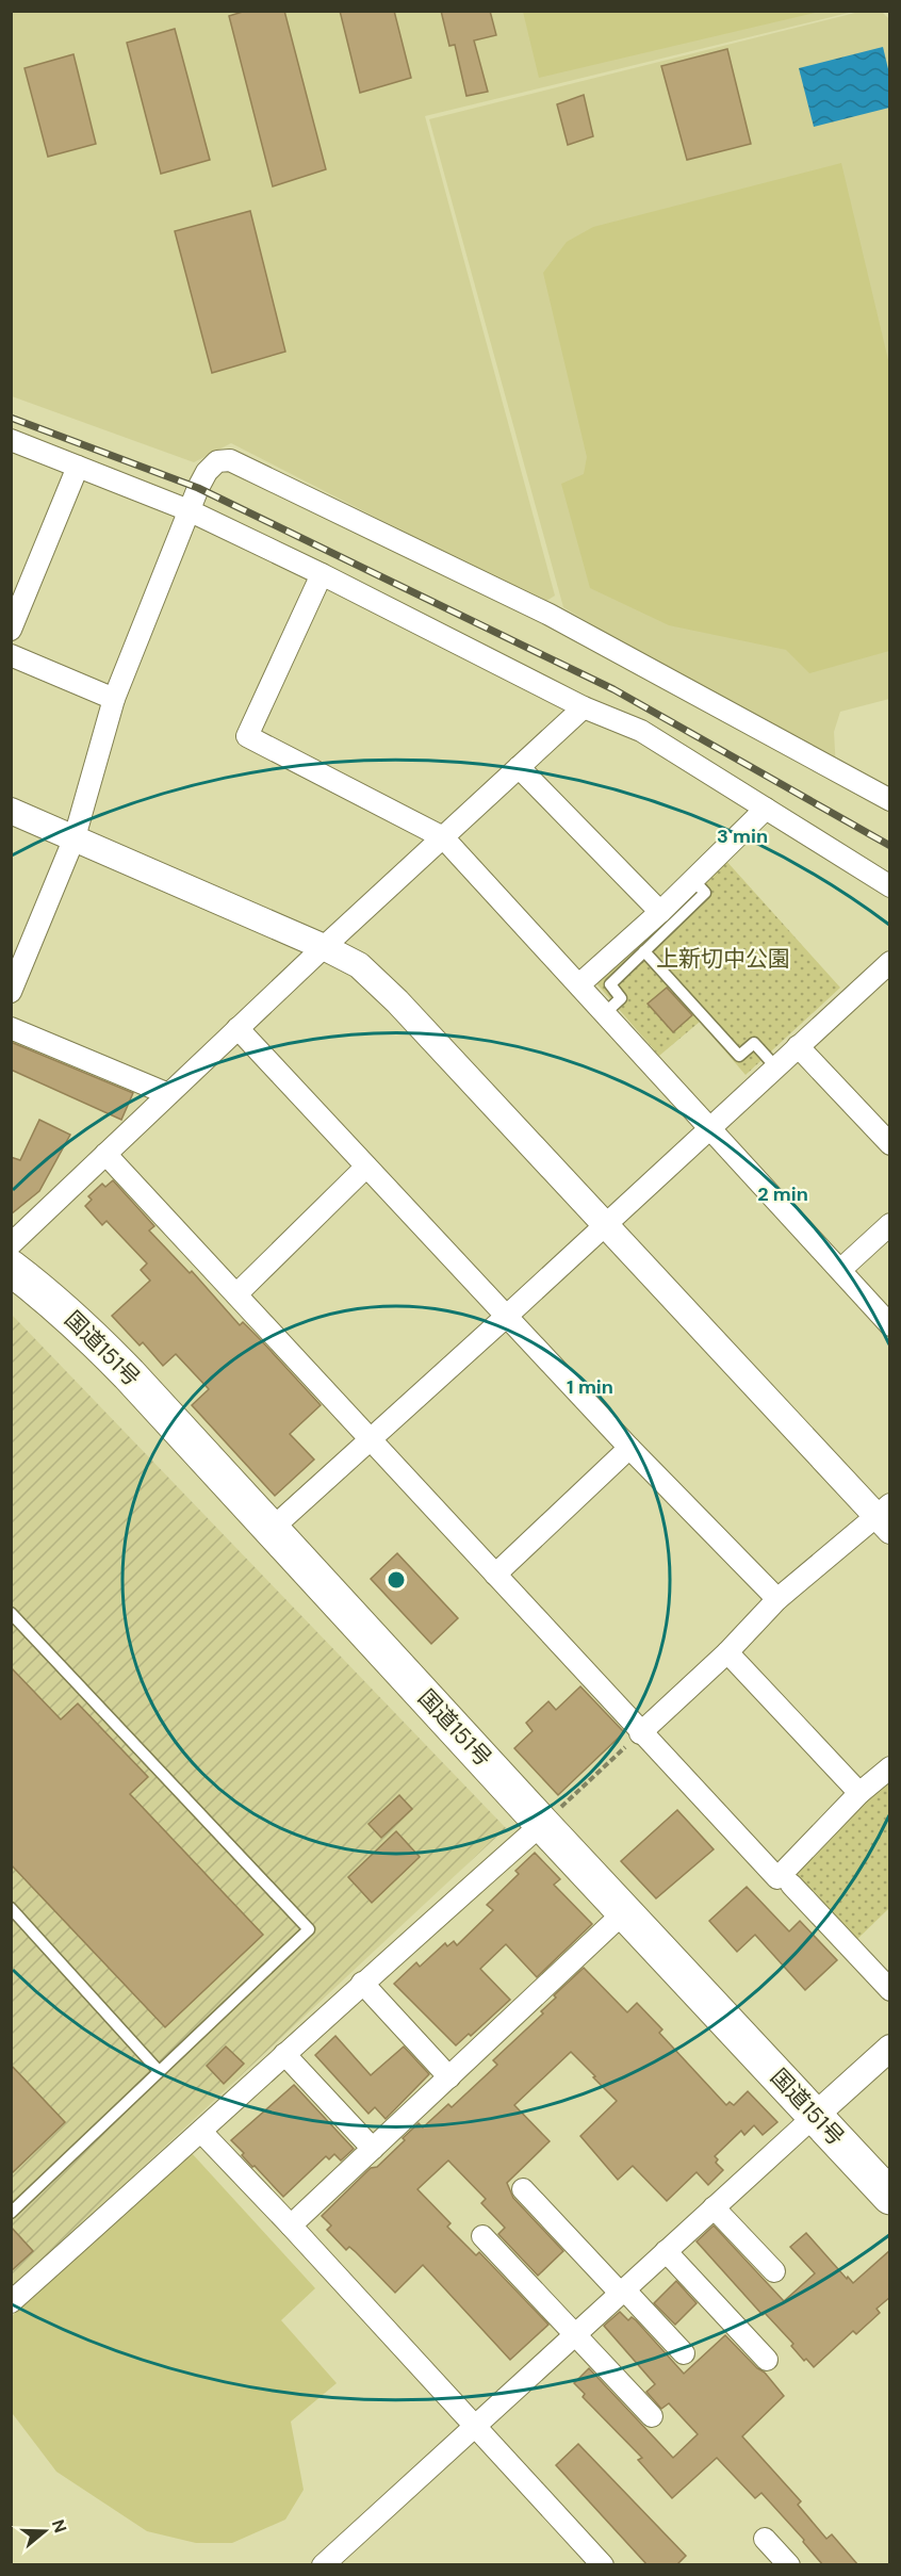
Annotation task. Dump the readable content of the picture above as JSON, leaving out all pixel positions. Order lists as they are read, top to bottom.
{
  "streets": {
    "highway": ["国道151号"]
  },
  "parks": ["上新切中公園"],
  "north": "right",
  "rings": ["3 min", "2 min", "1 min"]
}
